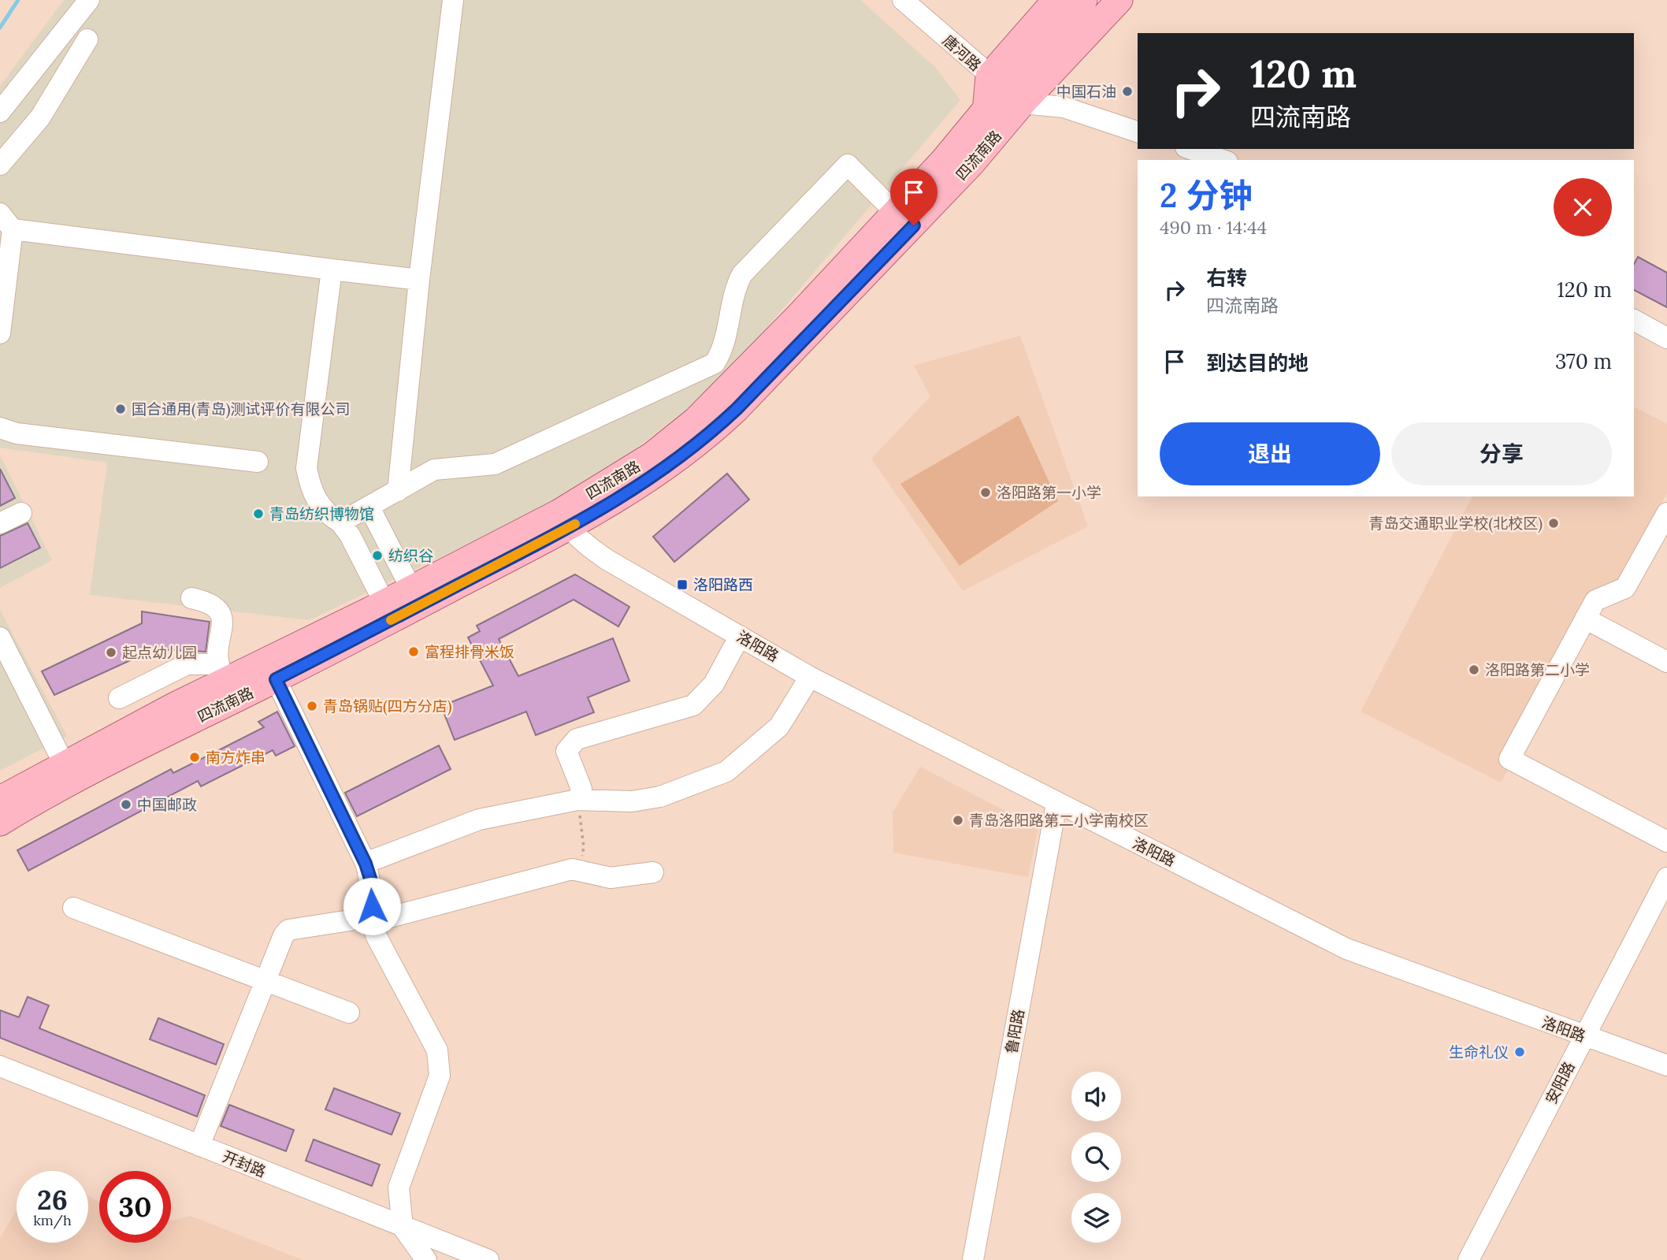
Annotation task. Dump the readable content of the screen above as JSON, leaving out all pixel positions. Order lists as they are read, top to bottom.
{
  "streets": {
    "main road": ["四流南路"],
    "street": [
      "唐河路",
      "洛阳路",
      "鲁阳路",
      "安阳路",
      "开封路"
    ]
  },
  "crossings": [
    ["唐河路", "四流南路"],
    ["四流南路", "洛阳路"],
    ["洛阳路", "鲁阳路"],
    ["洛阳路", "安阳路"]
  ],
  "places": {
    "other": [
      "中国石油",
      "国合通用(青岛)测试评价有限公司",
      "洛阳路第一小学",
      "青岛纺织博物馆",
      "青岛交通职业学校(北校区)",
      "纺织谷",
      "富程排骨米饭",
      "起点幼儿园",
      "洛阳路第二小学",
      "青岛锅贴(四方分店)",
      "南方炸串",
      "中国邮政",
      "青岛洛阳路第二小学南校区",
      "生命礼仪"
    ],
    "transit": ["洛阳路西"]
  },
  "page": {
    "turn": ["120 m", "四流南路"],
    "heading": ["2 分钟", "490 m · 14:44"],
    "list": [
      {
        "name": "右转",
        "note": "四流南路",
        "value": "120 m"
      },
      {
        "name": "到达目的地",
        "value": "370 m"
      }
    ],
    "buttons": ["退出", "分享"],
    "speed": "26 km/h",
    "limit": "30"
  }
}
